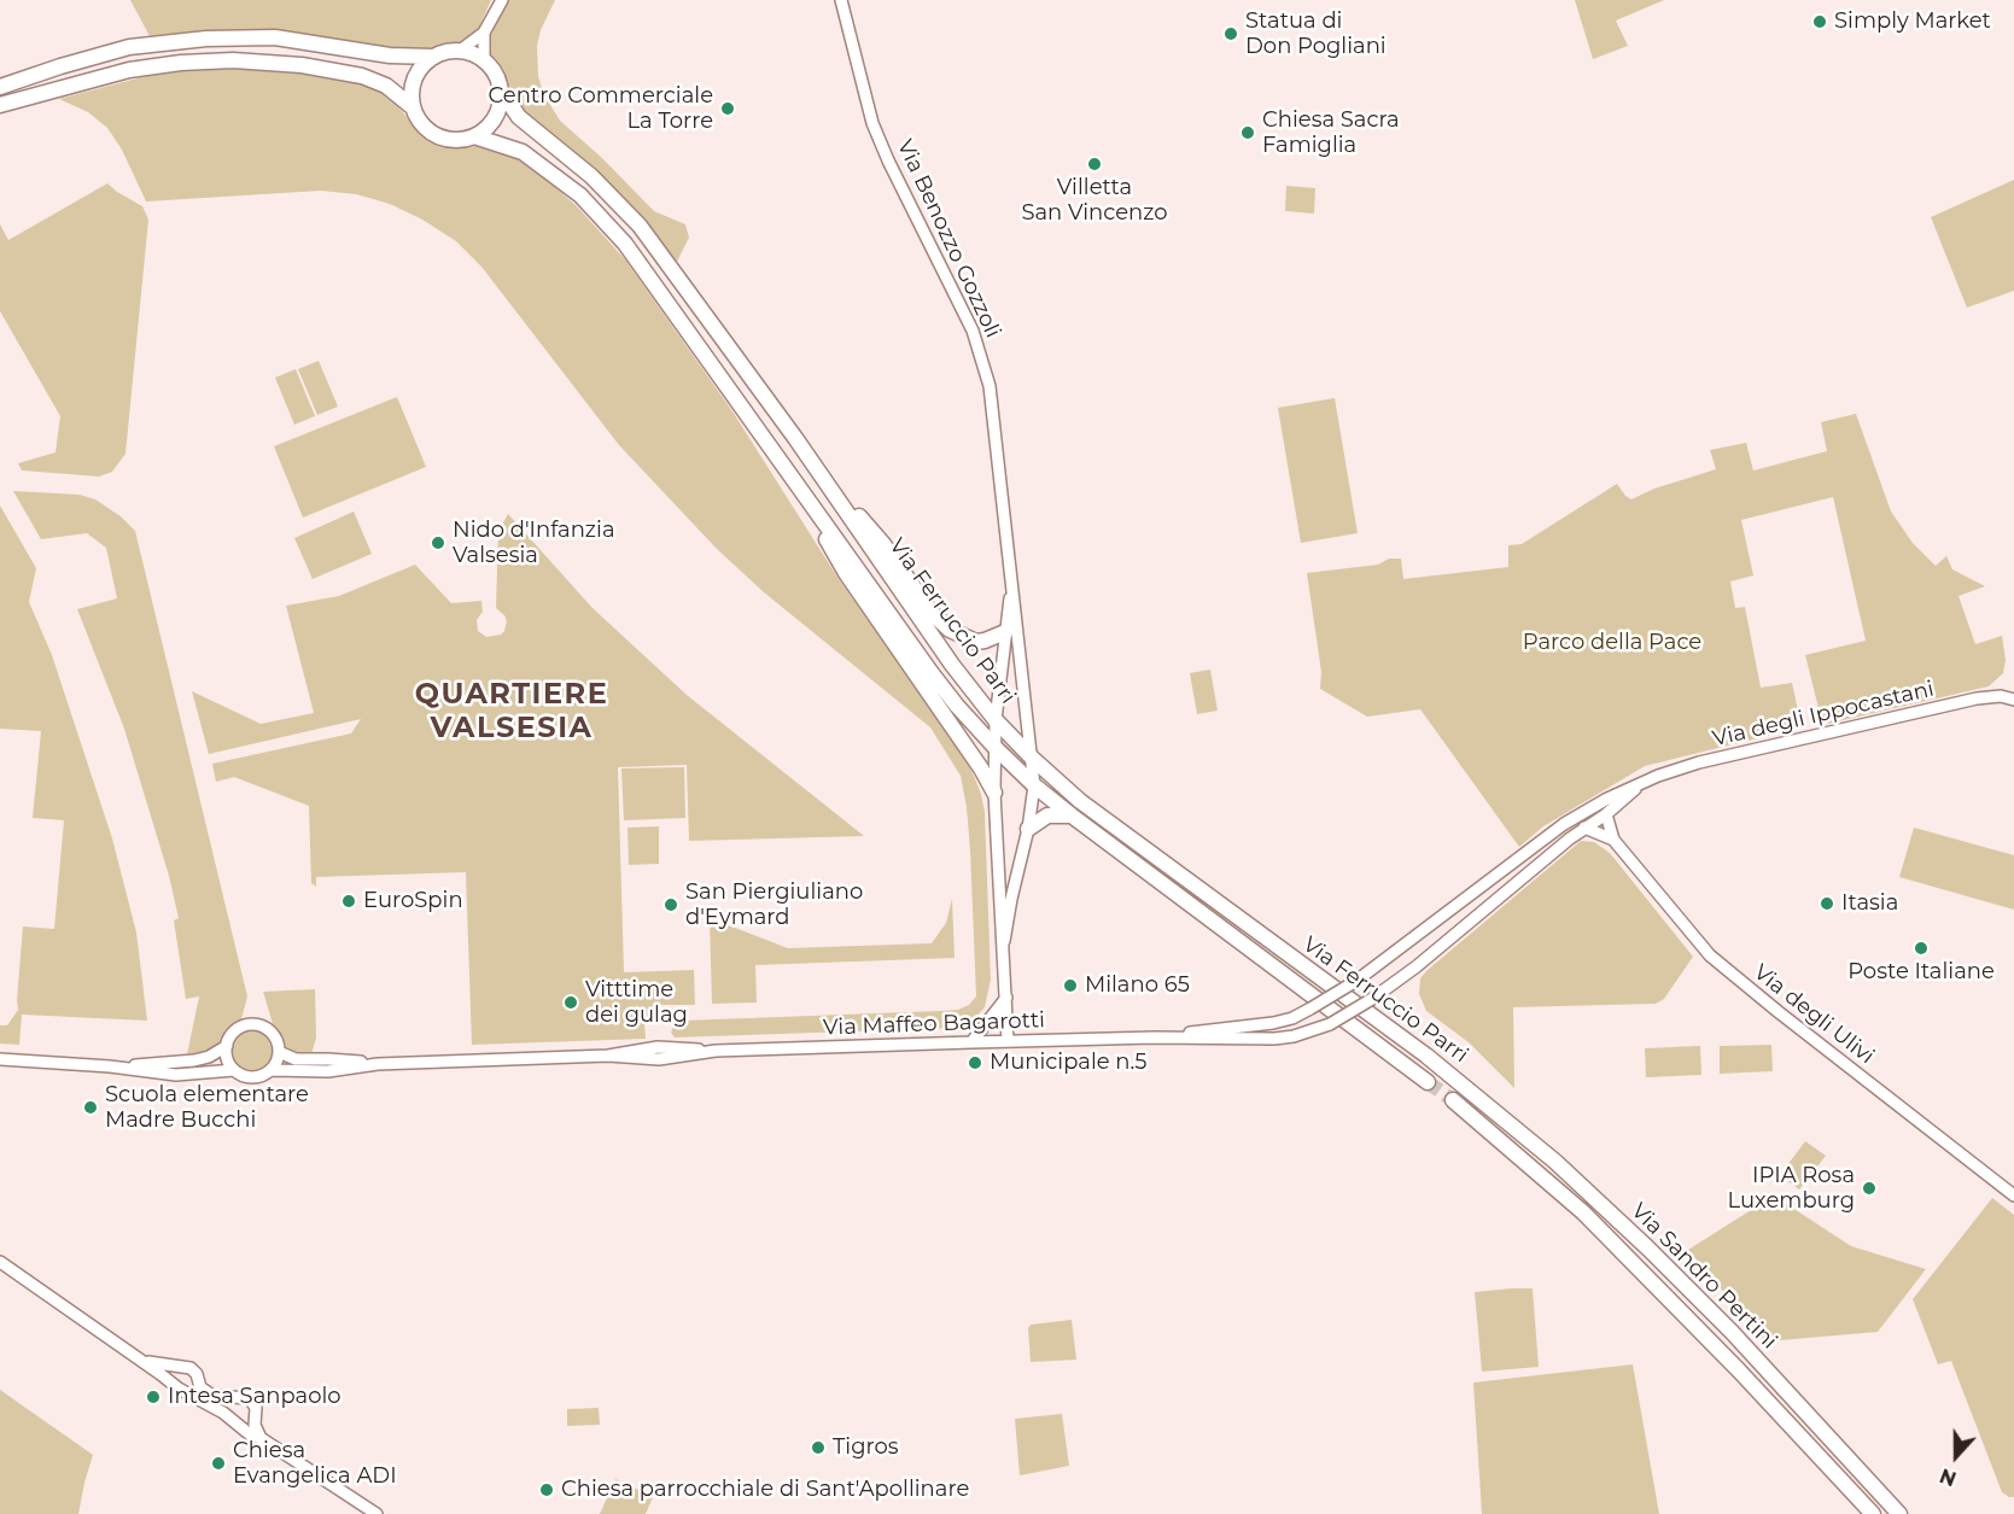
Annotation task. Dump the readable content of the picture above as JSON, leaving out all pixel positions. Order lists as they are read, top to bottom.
{
  "streets": {
    "main road": ["Via Ferruccio Parri", "Via Sandro Pertini"],
    "street": [
      "Via Benozzo Gozzoli",
      "Via degli Ippocastani",
      "Via degli Ulivi",
      "Via Maffeo Bagarotti"
    ]
  },
  "crossings": [
    ["Via Benozzo Gozzoli", "Via Ferruccio Parri"],
    ["Via Benozzo Gozzoli", "Via Maffeo Bagarotti"],
    ["Via Ferruccio Parri", "Via Sandro Pertini"],
    ["Via degli Ippocastani", "Via Maffeo Bagarotti"]
  ],
  "districts": ["QUARTIERE VALSESIA"],
  "parks": ["Parco della Pace"],
  "places": [
    "Simply Market",
    "Statua di Don Pogliani",
    "Centro Commerciale La Torre",
    "Chiesa Sacra Famiglia",
    "Villetta San Vincenzo",
    "Nido d'Infanzia Valsesia",
    "EuroSpin",
    "Itasia",
    "San Piergiuliano d'Eymard",
    "Poste Italiane",
    "Milano 65",
    "Vitttime dei gulag",
    "Municipale n.5",
    "Scuola elementare Madre Bucchi",
    "IPIA Rosa Luxemburg",
    "Intesa Sanpaolo",
    "Tigros",
    "Chiesa Evangelica ADI",
    "Chiesa parrocchiale di Sant'Apollinare"
  ],
  "north": "bottom"
}
